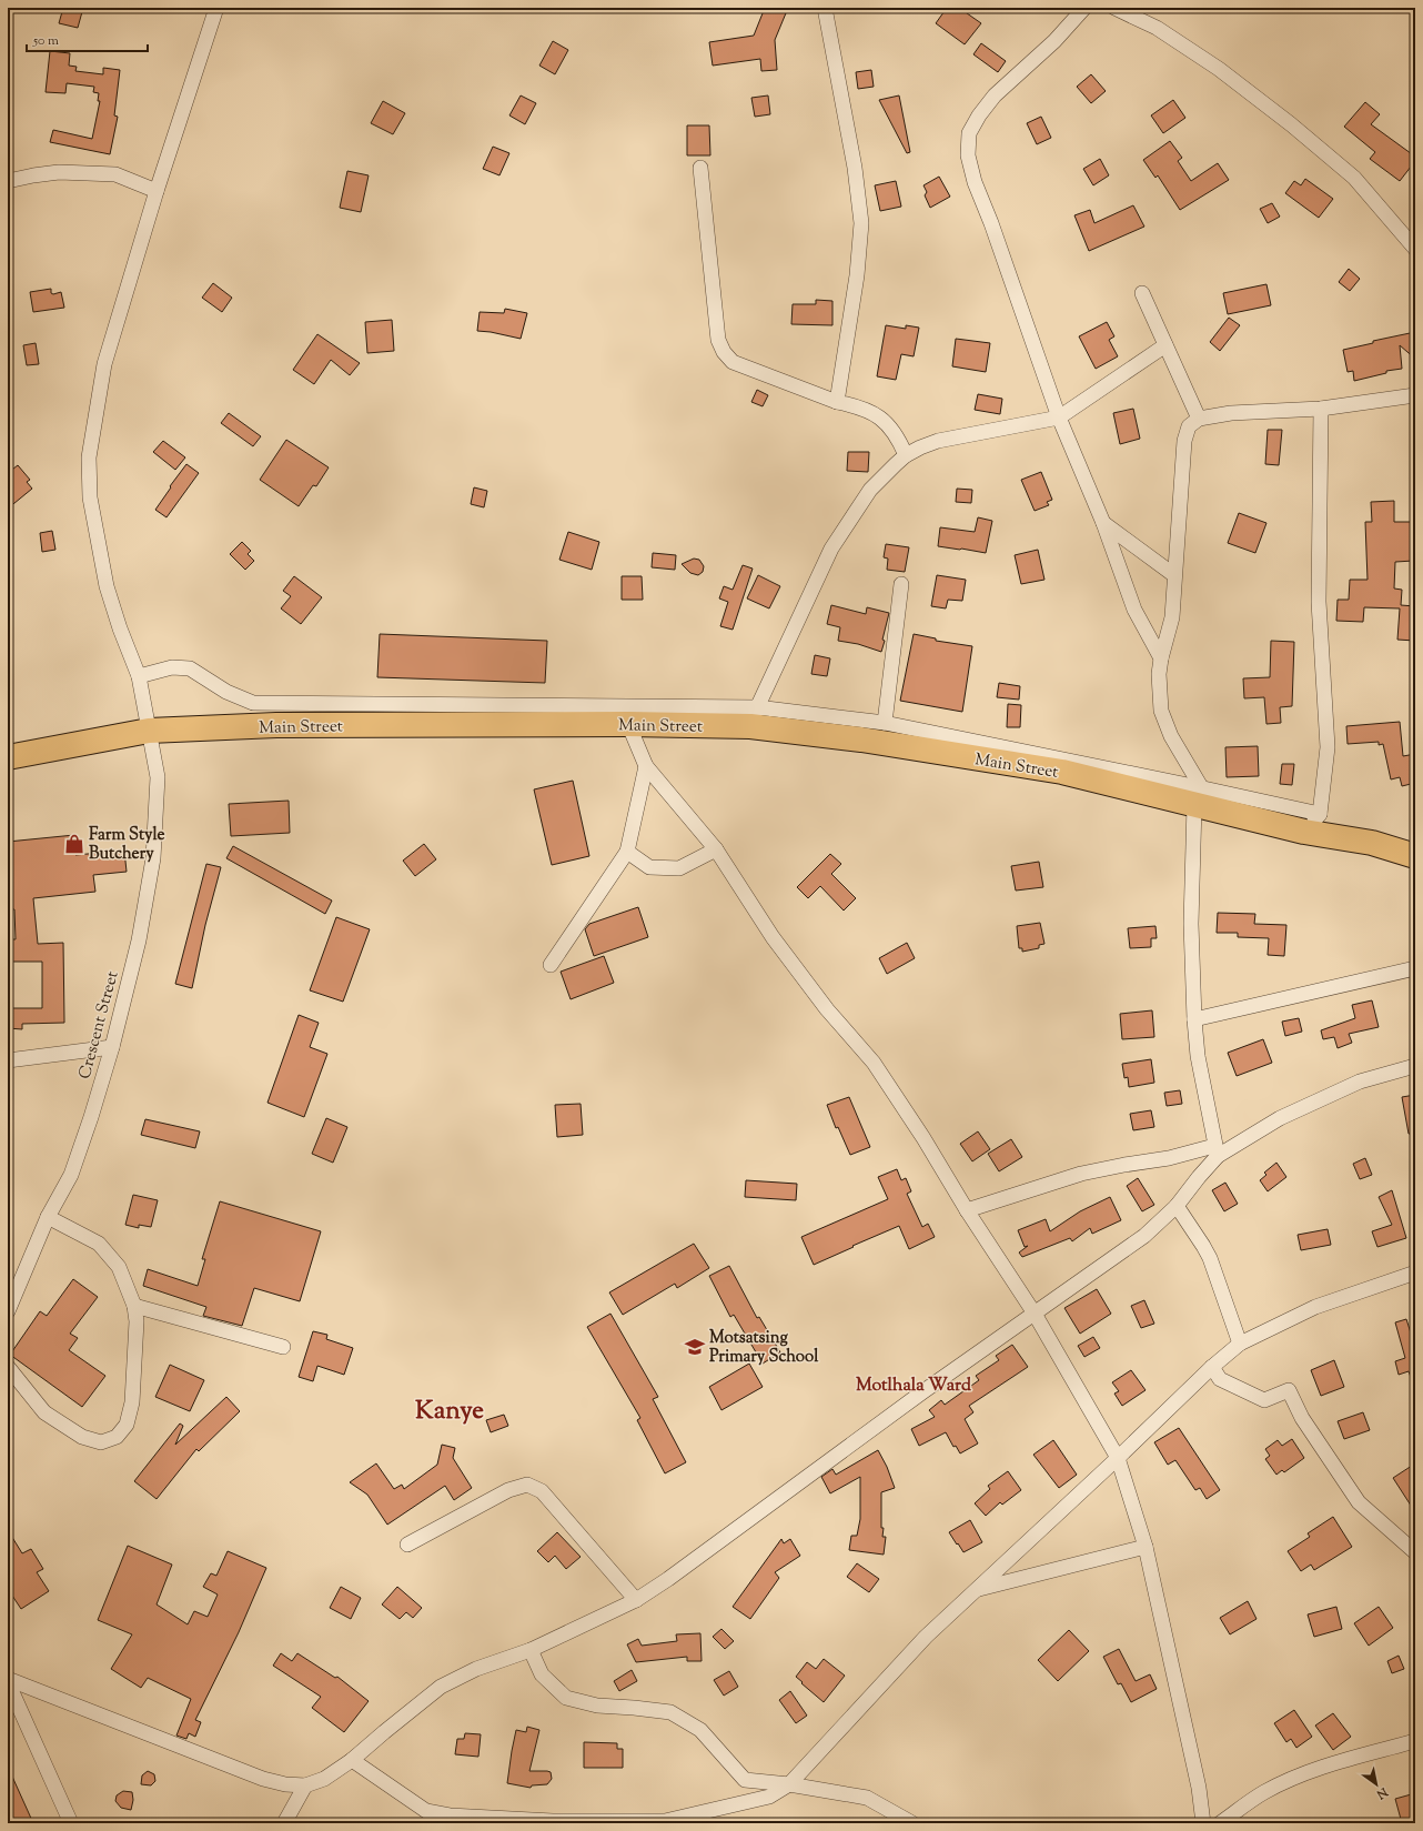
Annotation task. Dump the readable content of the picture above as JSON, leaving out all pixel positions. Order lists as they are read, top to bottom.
{
  "streets": {
    "highway": ["Main Street"],
    "street": ["Crescent Street"]
  },
  "crossings": [
    ["Main Street", "Crescent Street"]
  ],
  "districts": ["Motlhala Ward", "Kanye"],
  "places": {
    "shop": ["Farm Style Butchery"],
    "school or university": ["Motsatsing Primary School"]
  },
  "scale_bar": "50 m",
  "north": "bottom right"
}
